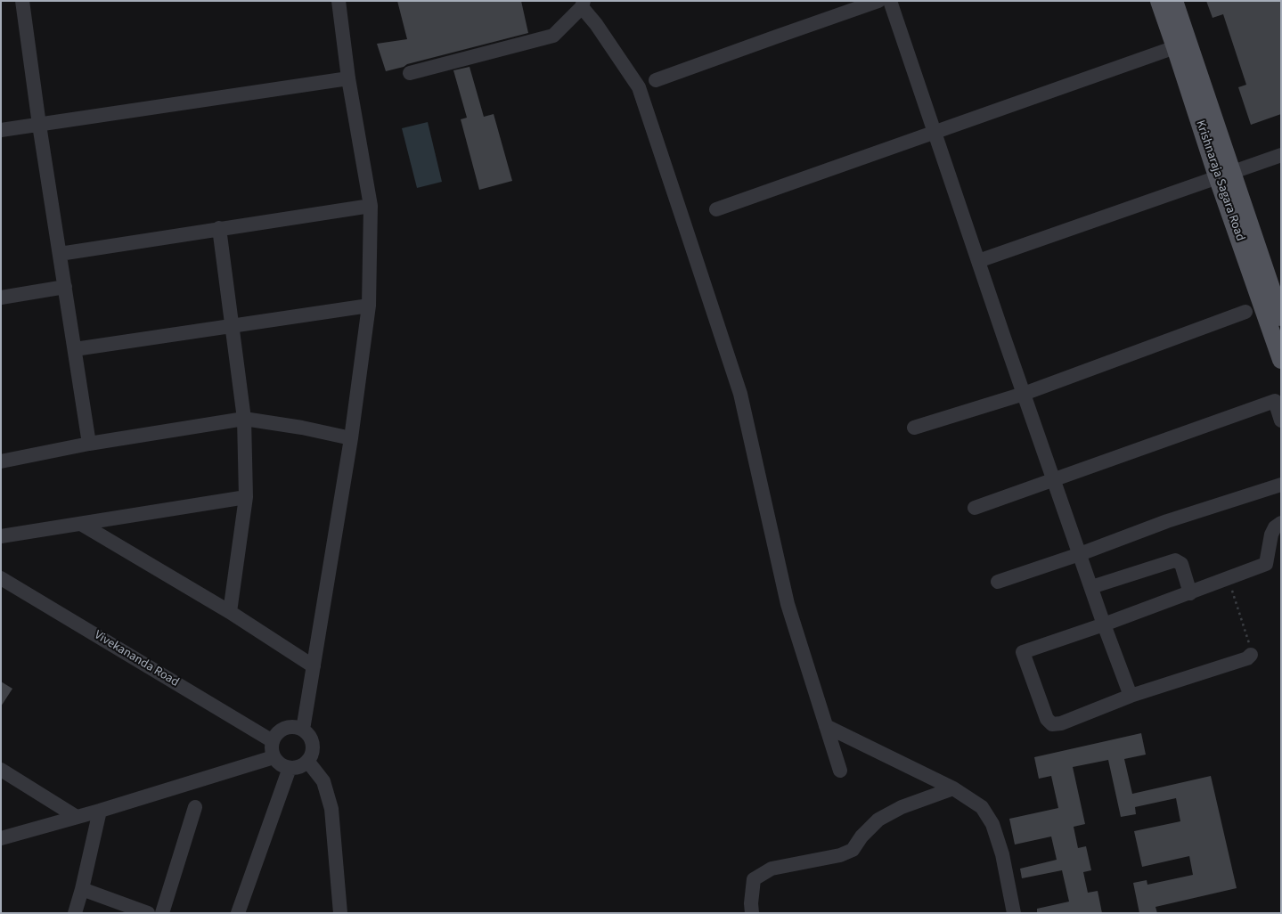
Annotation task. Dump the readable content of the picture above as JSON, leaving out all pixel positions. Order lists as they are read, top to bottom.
{
  "streets": {
    "main road": ["Krishnaraja Sagara Road"],
    "street": ["Vivekananda Road"]
  }
}
